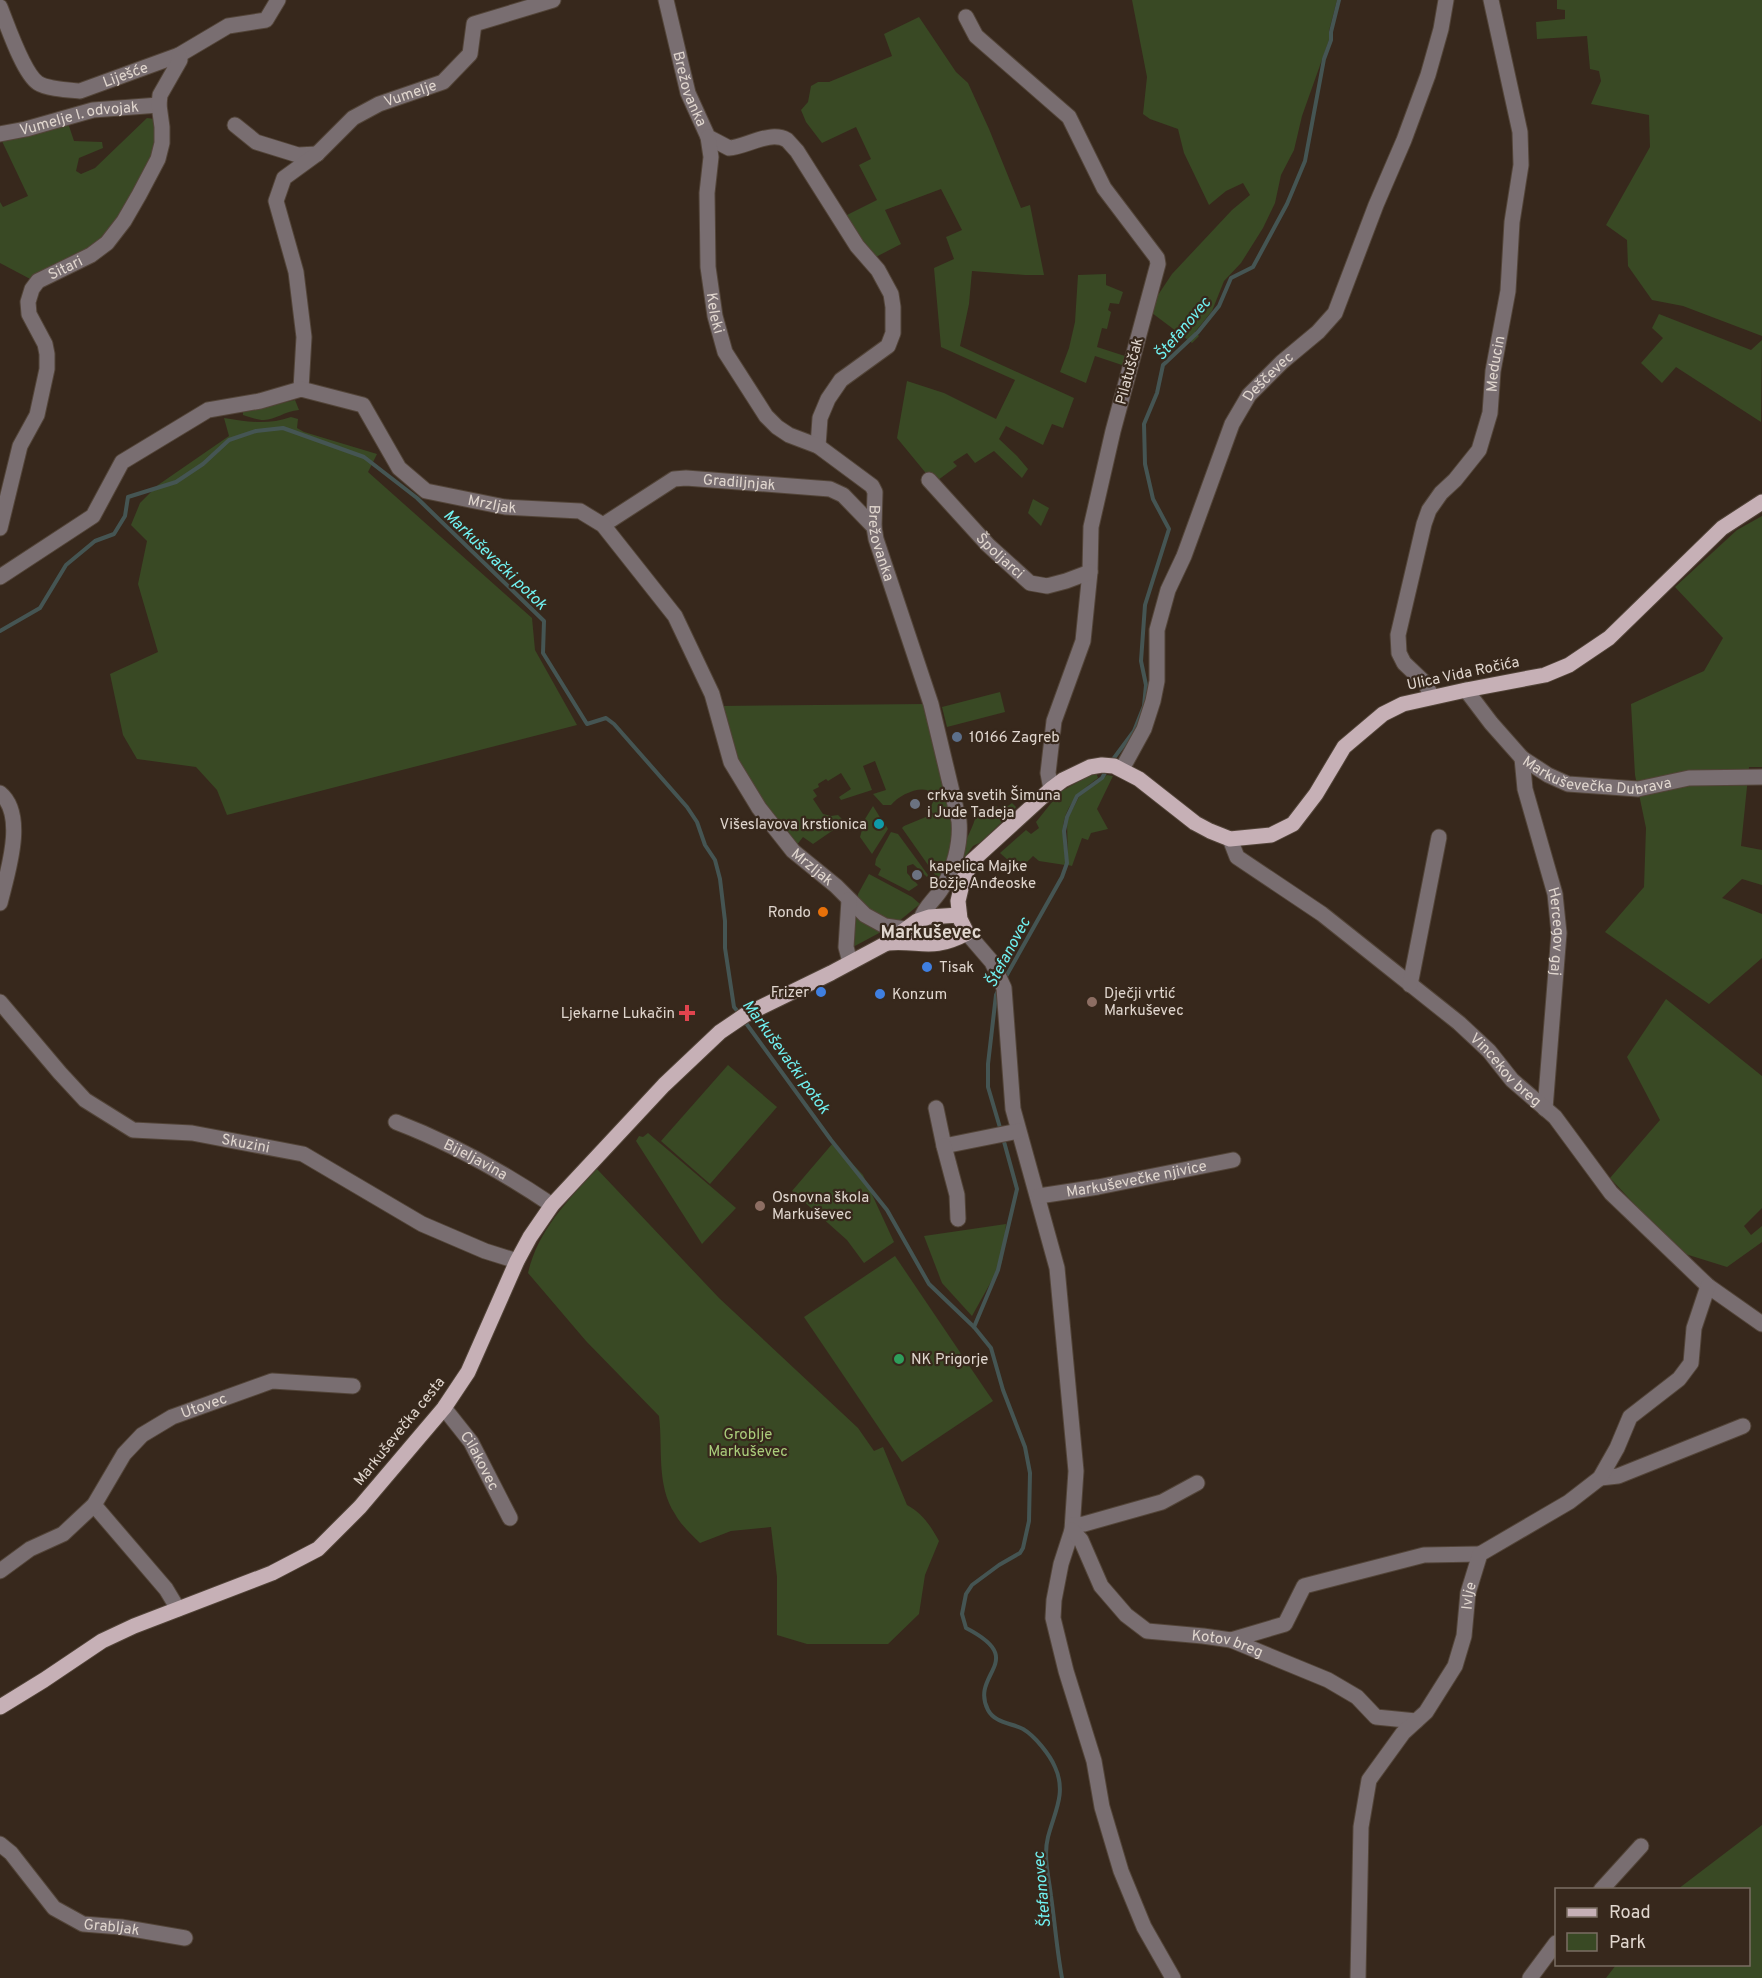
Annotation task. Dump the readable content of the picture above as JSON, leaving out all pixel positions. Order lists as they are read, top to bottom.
{
  "streets": {
    "main road": ["Ulica Vida Ročića", "Markuševečka cesta"],
    "street": [
      "Liješće",
      "Brežovanka",
      "Vumelje",
      "Vumelje I. odvojak",
      "Sitari",
      "Keleki",
      "Meducin",
      "Pilatuščak",
      "Deščevec",
      "Gradiljnjak",
      "Mrzljak",
      "Špoljarci",
      "Markuševečka Dubrava",
      "Hercegov gaj",
      "Vincekov breg",
      "Skuzini",
      "Bijeljavina",
      "Markuševečke njivice",
      "Utovec",
      "Cilakovec",
      "Ivlje",
      "Kotov breg",
      "Grabljak"
    ]
  },
  "crossings": [
    ["Liješće", "Sitari"],
    ["Brežovanka", "Keleki"],
    ["Brežovanka", "Gradiljnjak"],
    ["Brežovanka", "Mrzljak"],
    ["Brežovanka", "Markuševečka cesta"],
    ["Vumelje", "Mrzljak"],
    ["Vumelje I. odvojak", "Sitari"],
    ["Meducin", "Ulica Vida Ročića"],
    ["Pilatuščak", "Špoljarci"],
    ["Gradiljnjak", "Mrzljak"],
    ["Mrzljak", "Markuševečka cesta"],
    ["Ulica Vida Ročića", "Markuševečka Dubrava"],
    ["Ulica Vida Ročića", "Vincekov breg"],
    ["Markuševečka Dubrava", "Hercegov gaj"],
    ["Hercegov gaj", "Vincekov breg"],
    ["Skuzini", "Markuševečka cesta"],
    ["Bijeljavina", "Markuševečka cesta"],
    ["Markuševečka cesta", "Cilakovec"],
    ["Ivlje", "Kotov breg"]
  ],
  "districts": ["Markuševec"],
  "water": ["Štefanovec", "Markuševački potok"],
  "parks": ["Groblje Markuševec"],
  "places": {
    "other": [
      "10166 Zagreb",
      "crkva svetih Šimuna i Jude Tadeja",
      "Višeslavova krstionica",
      "kapelica Majke Božje Anđeoske",
      "Rondo",
      "Tisak",
      "Frizer",
      "Konzum",
      "Dječji vrtić Markuševec",
      "Osnovna škola Markuševec",
      "NK Prigorje"
    ],
    "health": ["Ljekarne Lukačin"]
  },
  "legend": ["Road", "Park"]
}
